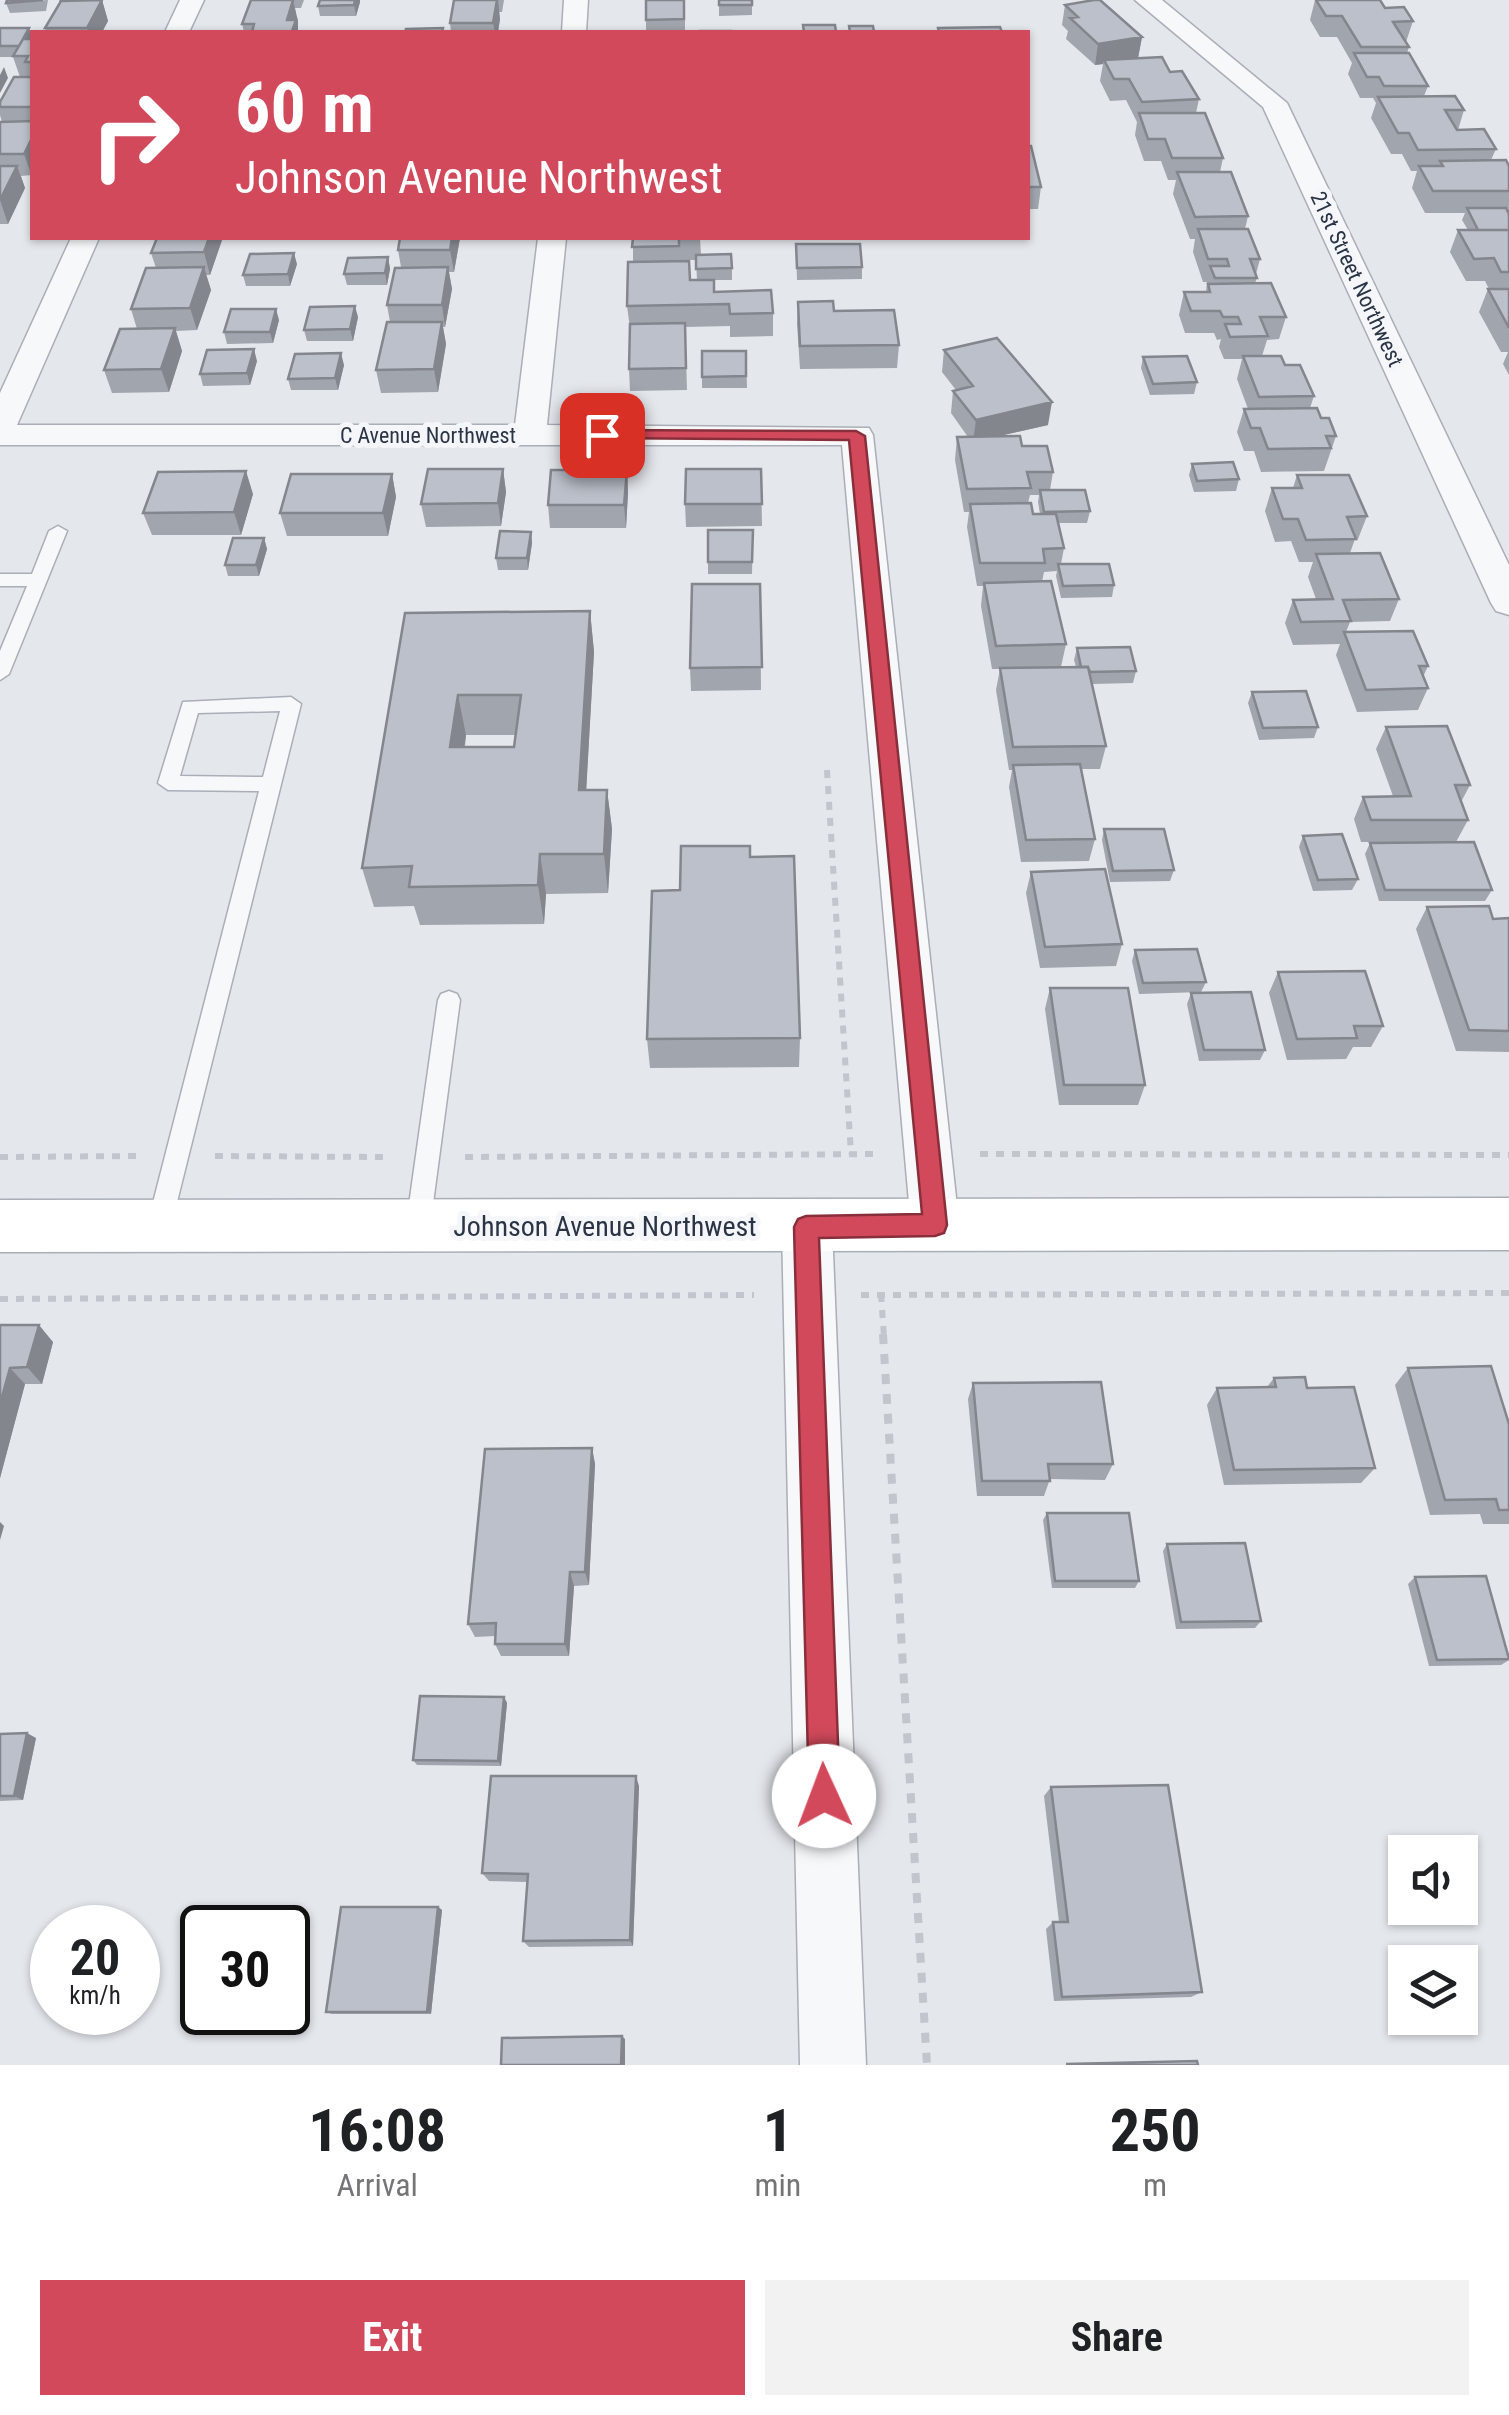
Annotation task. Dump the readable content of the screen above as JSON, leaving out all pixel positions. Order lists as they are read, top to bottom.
{
  "streets": {
    "street": ["21st Street Northwest", "C Avenue Northwest", "Johnson Avenue Northwest"]
  },
  "page": {
    "turn": ["60 m", "Johnson Avenue Northwest"],
    "speed": "20 km/h",
    "limit": "30",
    "eta": [
      "16:08",
      "Arrival",
      "1",
      "min",
      "250",
      "m"
    ],
    "buttons": ["Exit", "Share"]
  }
}
